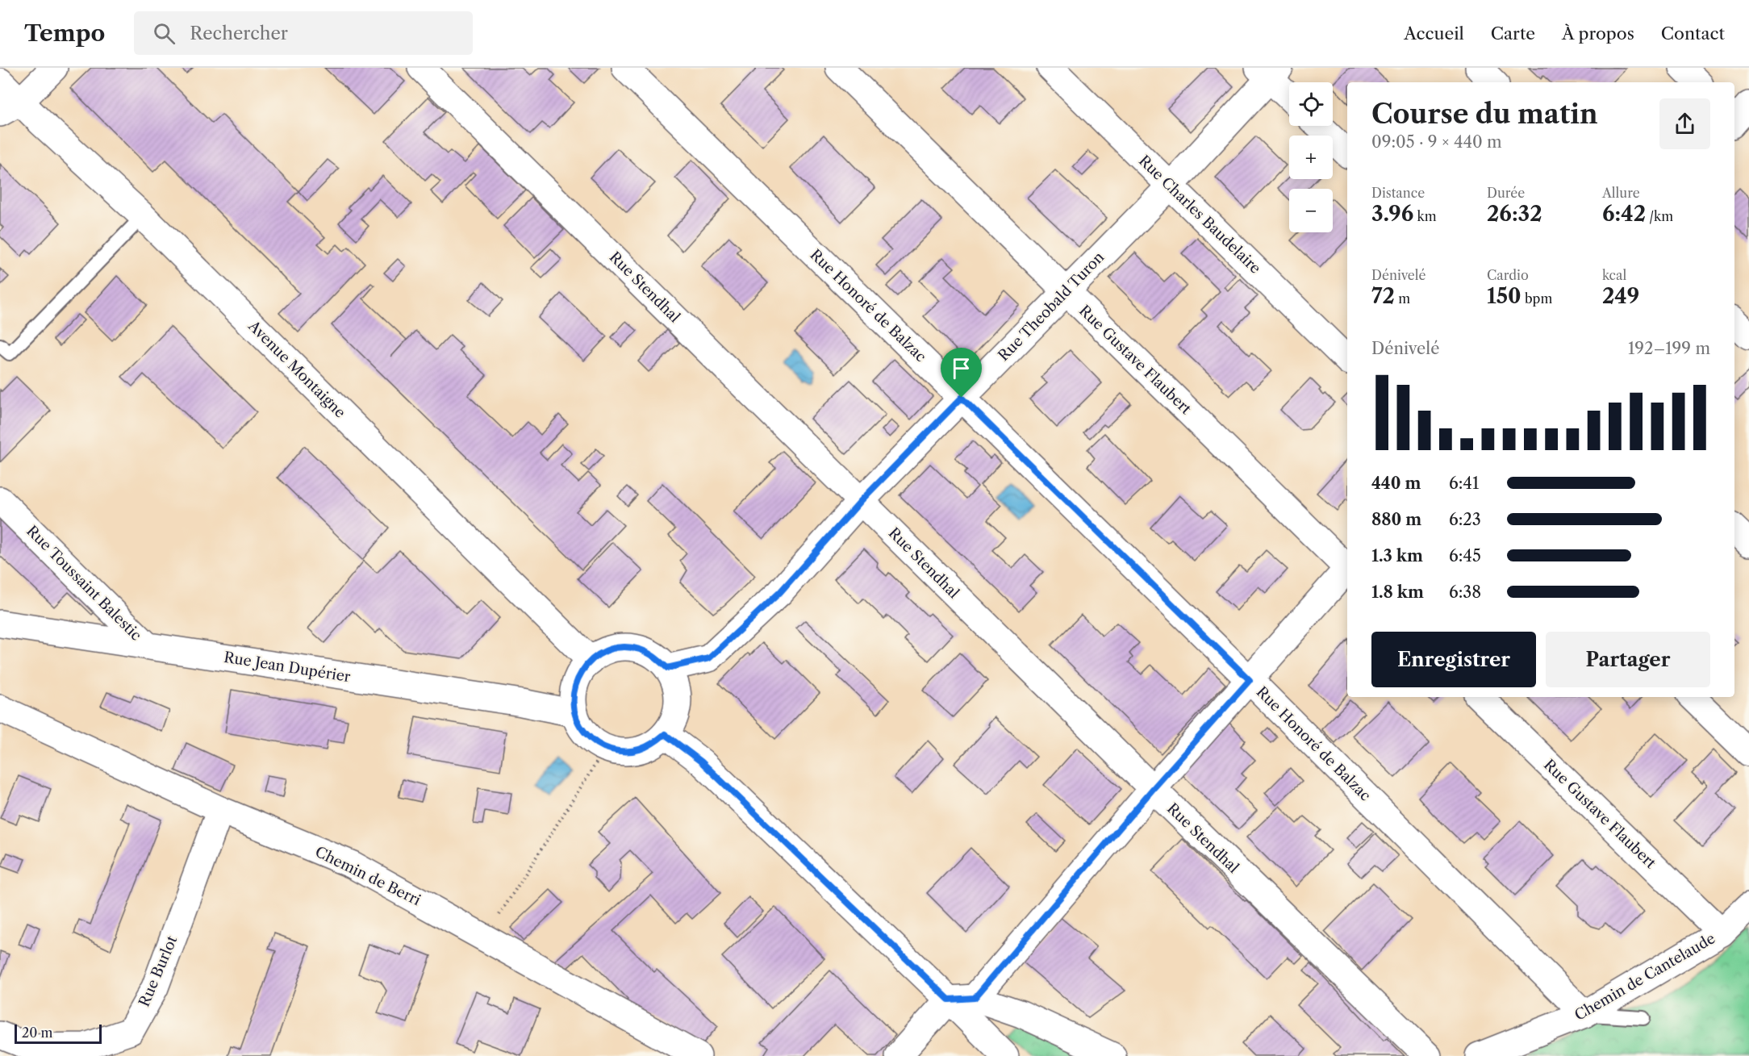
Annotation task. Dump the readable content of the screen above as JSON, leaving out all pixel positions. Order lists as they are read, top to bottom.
{
  "streets": {
    "street": [
      "Rue Charles Baudelaire",
      "Rue Stendhal",
      "Rue Honoré de Balzac",
      "Rue Theobald Turon",
      "Rue Gustave Flaubert",
      "Avenue Montaigne",
      "Rue Toussaint Balestic",
      "Rue Jean Dupérier",
      "Chemin de Berri",
      "Rue Burlot",
      "Chemin de Cantelaude"
    ]
  },
  "crossings": [
    ["Rue Charles Baudelaire", "Rue Theobald Turon"],
    ["Rue Stendhal", "Rue Theobald Turon"],
    ["Rue Honoré de Balzac", "Rue Theobald Turon"],
    ["Rue Honoré de Balzac", "Chemin de Cantelaude"],
    ["Rue Theobald Turon", "Rue Gustave Flaubert"],
    ["Rue Theobald Turon", "Avenue Montaigne"],
    ["Rue Theobald Turon", "Rue Jean Dupérier"],
    ["Rue Gustave Flaubert", "Chemin de Cantelaude"],
    ["Avenue Montaigne", "Rue Jean Dupérier"],
    ["Rue Toussaint Balestic", "Rue Jean Dupérier"],
    ["Chemin de Berri", "Rue Burlot"]
  ],
  "scale_bar": "20 m",
  "page": {
    "header": "Tempo",
    "search": "Rechercher",
    "nav": [
      "Accueil",
      "Carte",
      "À propos",
      "Contact"
    ],
    "map_buttons": ["+", "−"],
    "heading": ["Course du matin", "09:05 · 9 × 440 m"],
    "stats": [
      ["Distance", "3.96 km"],
      ["Durée", "26:32"],
      ["Allure", "6:42 /km"],
      ["Dénivelé", "72 m"],
      ["Cardio", "150 bpm"],
      ["kcal", "249"]
    ],
    "chart": ["Dénivelé", "192–199 m"],
    "list": [
      {
        "name": "440 m",
        "note": "6:41"
      },
      {
        "name": "880 m",
        "note": "6:23"
      },
      {
        "name": "1.3 km",
        "note": "6:45"
      },
      {
        "name": "1.8 km",
        "note": "6:38"
      }
    ],
    "buttons": ["Enregistrer", "Partager"],
    "scale": "20 m"
  }
}
